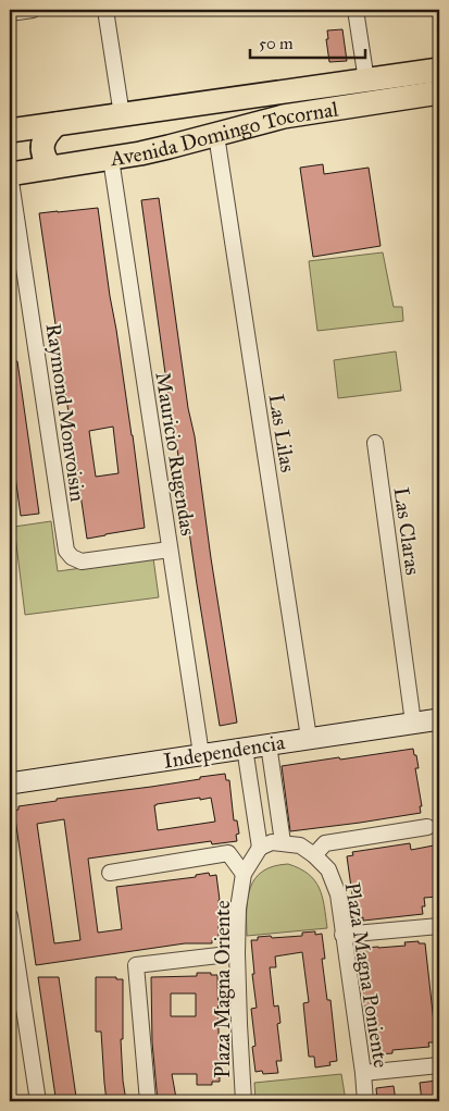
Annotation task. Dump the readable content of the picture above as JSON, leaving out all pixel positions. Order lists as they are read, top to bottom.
{
  "streets": {
    "main road": ["Avenida Domingo Tocornal"],
    "street": [
      "Raymond Monvoisin",
      "Las Lilas",
      "Mauricio Rugendas",
      "Las Claras",
      "Independencia",
      "Plaza Magna Poniente",
      "Plaza Magna Oriente"
    ]
  },
  "crossings": [
    ["Avenida Domingo Tocornal", "Raymond Monvoisin"],
    ["Avenida Domingo Tocornal", "Las Lilas"],
    ["Avenida Domingo Tocornal", "Mauricio Rugendas"],
    ["Raymond Monvoisin", "Mauricio Rugendas"],
    ["Las Lilas", "Independencia"],
    ["Mauricio Rugendas", "Independencia"],
    ["Las Claras", "Independencia"]
  ],
  "scale_bar": "50 m"
}
